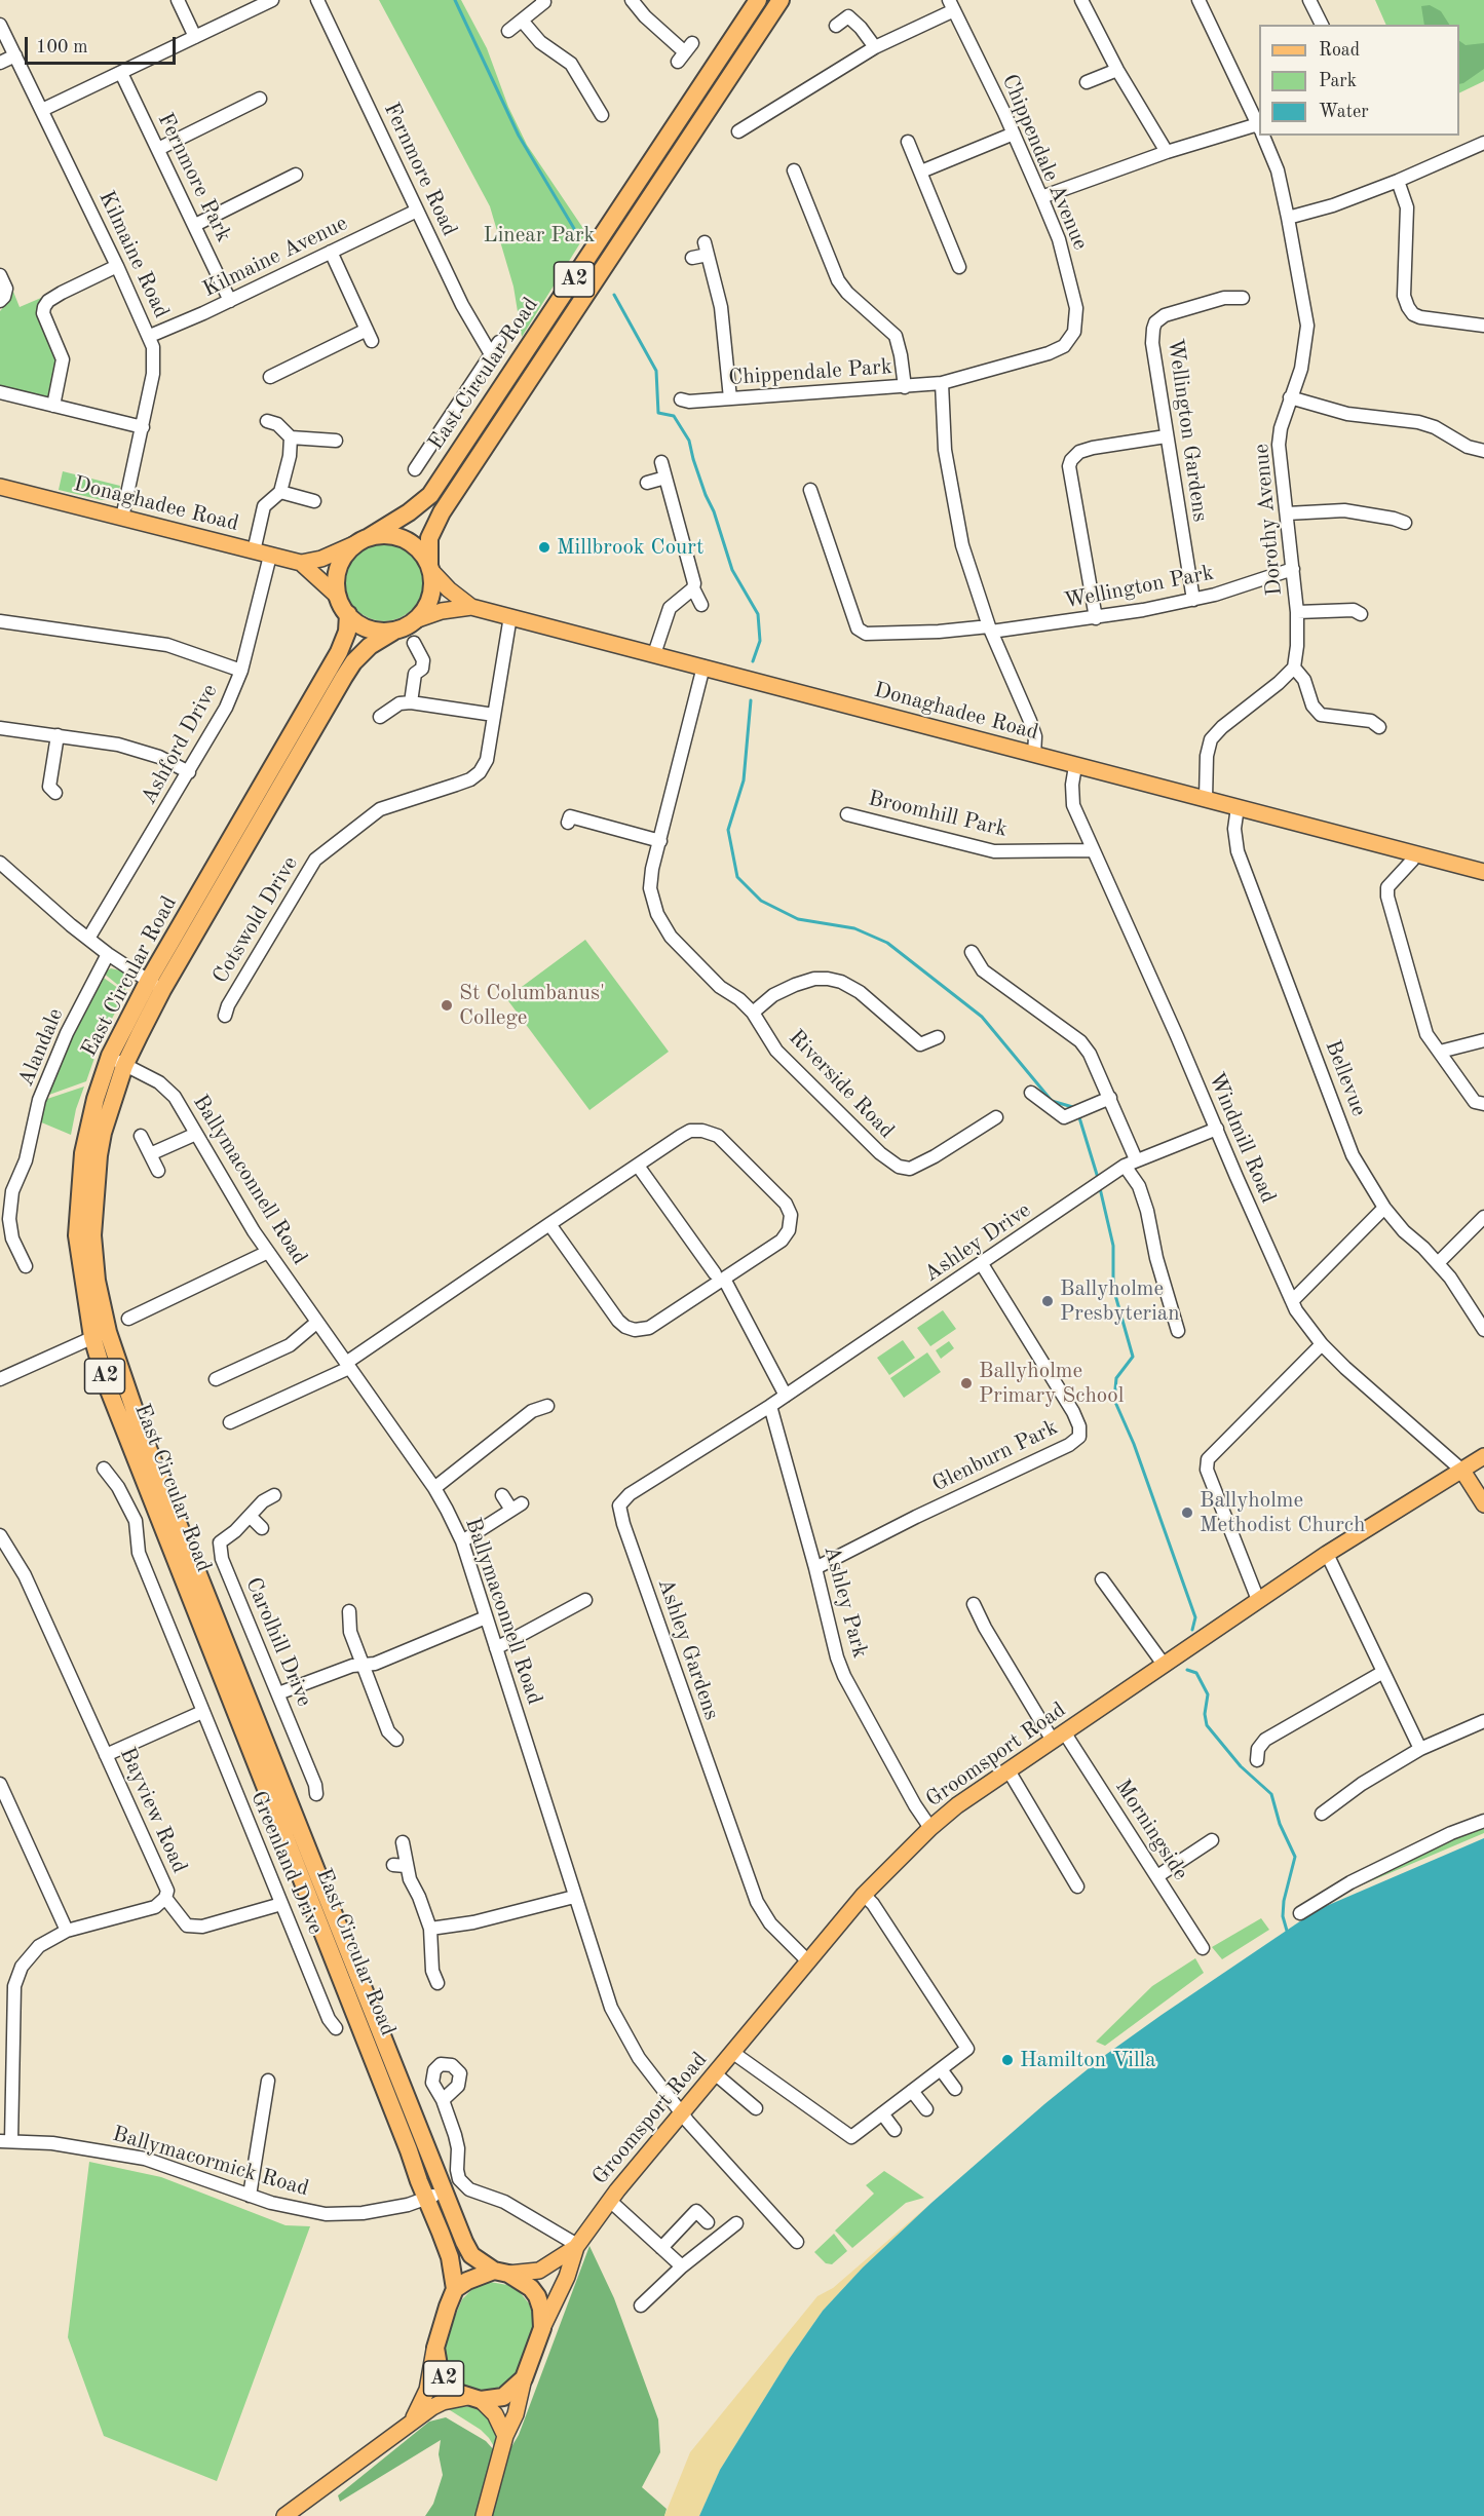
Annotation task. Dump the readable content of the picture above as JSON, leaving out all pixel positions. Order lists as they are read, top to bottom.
{
  "streets": {
    "highway": ["A2", "East Circular Road"],
    "main road": ["Donaghadee Road", "Groomsport Road"],
    "street": [
      "Chippendale Avenue",
      "Fernmore Road",
      "Fernmore Park",
      "Kilmaine Road",
      "Kilmaine Avenue",
      "Chippendale Park",
      "Wellington Gardens",
      "Dorothy Avenue",
      "Wellington Park",
      "Ashford Drive",
      "Broomhill Park",
      "Cotswold Drive",
      "Alandale",
      "Bellevue",
      "Riverside Road",
      "Windmill Road",
      "Ballymaconnell Road",
      "Ashley Drive",
      "Glenburn Park",
      "Ashley Park",
      "Carolhill Drive",
      "Ashley Gardens",
      "Bayview Road",
      "Morningside",
      "Greenland Drive",
      "Ballymacormick Road"
    ]
  },
  "crossings": [
    ["Chippendale Avenue", "Chippendale Park"],
    ["Fernmore Road", "Kilmaine Avenue"],
    ["Fernmore Park", "Kilmaine Avenue"],
    ["Kilmaine Road", "Kilmaine Avenue"],
    ["Kilmaine Road", "Donaghadee Road"],
    ["A2", "East Circular Road"],
    ["A2", "Donaghadee Road"],
    ["East Circular Road", "Donaghadee Road"],
    ["East Circular Road", "Ballymaconnell Road"],
    ["East Circular Road", "Ballymacormick Road"],
    ["Wellington Gardens", "Wellington Park"],
    ["Donaghadee Road", "Ashford Drive"],
    ["Donaghadee Road", "Cotswold Drive"],
    ["Donaghadee Road", "Bellevue"],
    ["Donaghadee Road", "Riverside Road"],
    ["Donaghadee Road", "Windmill Road"],
    ["Dorothy Avenue", "Wellington Park"],
    ["Broomhill Park", "Windmill Road"],
    ["Windmill Road", "Ashley Drive"],
    ["Windmill Road", "Groomsport Road"],
    ["Ballymaconnell Road", "Groomsport Road"],
    ["Ashley Drive", "Glenburn Park"],
    ["Ashley Drive", "Ashley Park"],
    ["Ashley Drive", "Ashley Gardens"],
    ["Glenburn Park", "Ashley Park"],
    ["Ashley Park", "Ashley Gardens"],
    ["Ashley Park", "Groomsport Road"],
    ["Ashley Gardens", "Groomsport Road"],
    ["Groomsport Road", "Morningside"],
    ["Bayview Road", "Ballymacormick Road"]
  ],
  "parks": ["Linear Park"],
  "places": [
    "Millbrook Court",
    "St Columbanus' College",
    "Ballyholme Presbyterian",
    "Ballyholme Primary School",
    "Ballyholme Methodist Church",
    "Hamilton Villa"
  ],
  "legend": ["Road", "Park", "Water"],
  "scale_bar": "100 m"
}
